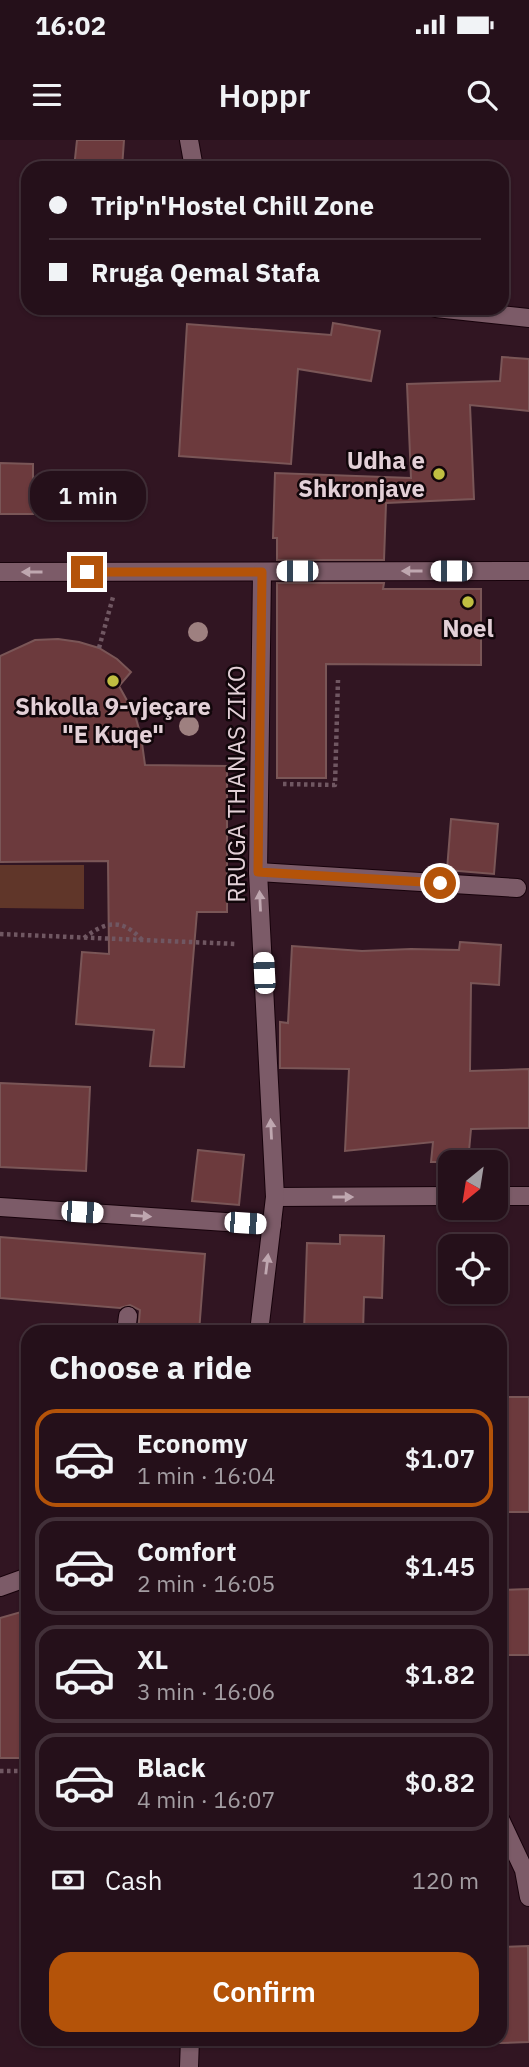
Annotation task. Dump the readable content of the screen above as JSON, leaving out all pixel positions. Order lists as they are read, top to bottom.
{
  "streets": {
    "street": ["RRUGA THANAS ZIKO"]
  },
  "one_way": ["RRUGA THANAS ZIKO"],
  "places": ["Udha e Shkronjave", "Noel", "Shkolla 9-vjeçare \"E Kuqe\""],
  "north": "bottom left",
  "page": {
    "status": "16:02",
    "header": "Hoppr",
    "banner": ["Trip'n'Hostel Chill Zone", "Rruga Qemal Stafa"],
    "bubble": "1 min",
    "heading": "Choose a ride",
    "list": [
      {
        "name": "Economy",
        "note": "1 min · 16:04",
        "value": "$1.07"
      },
      {
        "name": "Comfort",
        "note": "2 min · 16:05",
        "value": "$1.45"
      },
      {
        "name": "XL",
        "note": "3 min · 16:06",
        "value": "$1.82"
      },
      {
        "name": "Black",
        "note": "4 min · 16:07",
        "value": "$0.82"
      }
    ],
    "pay": ["Cash", "120 m"],
    "buttons": "Confirm"
  }
}
